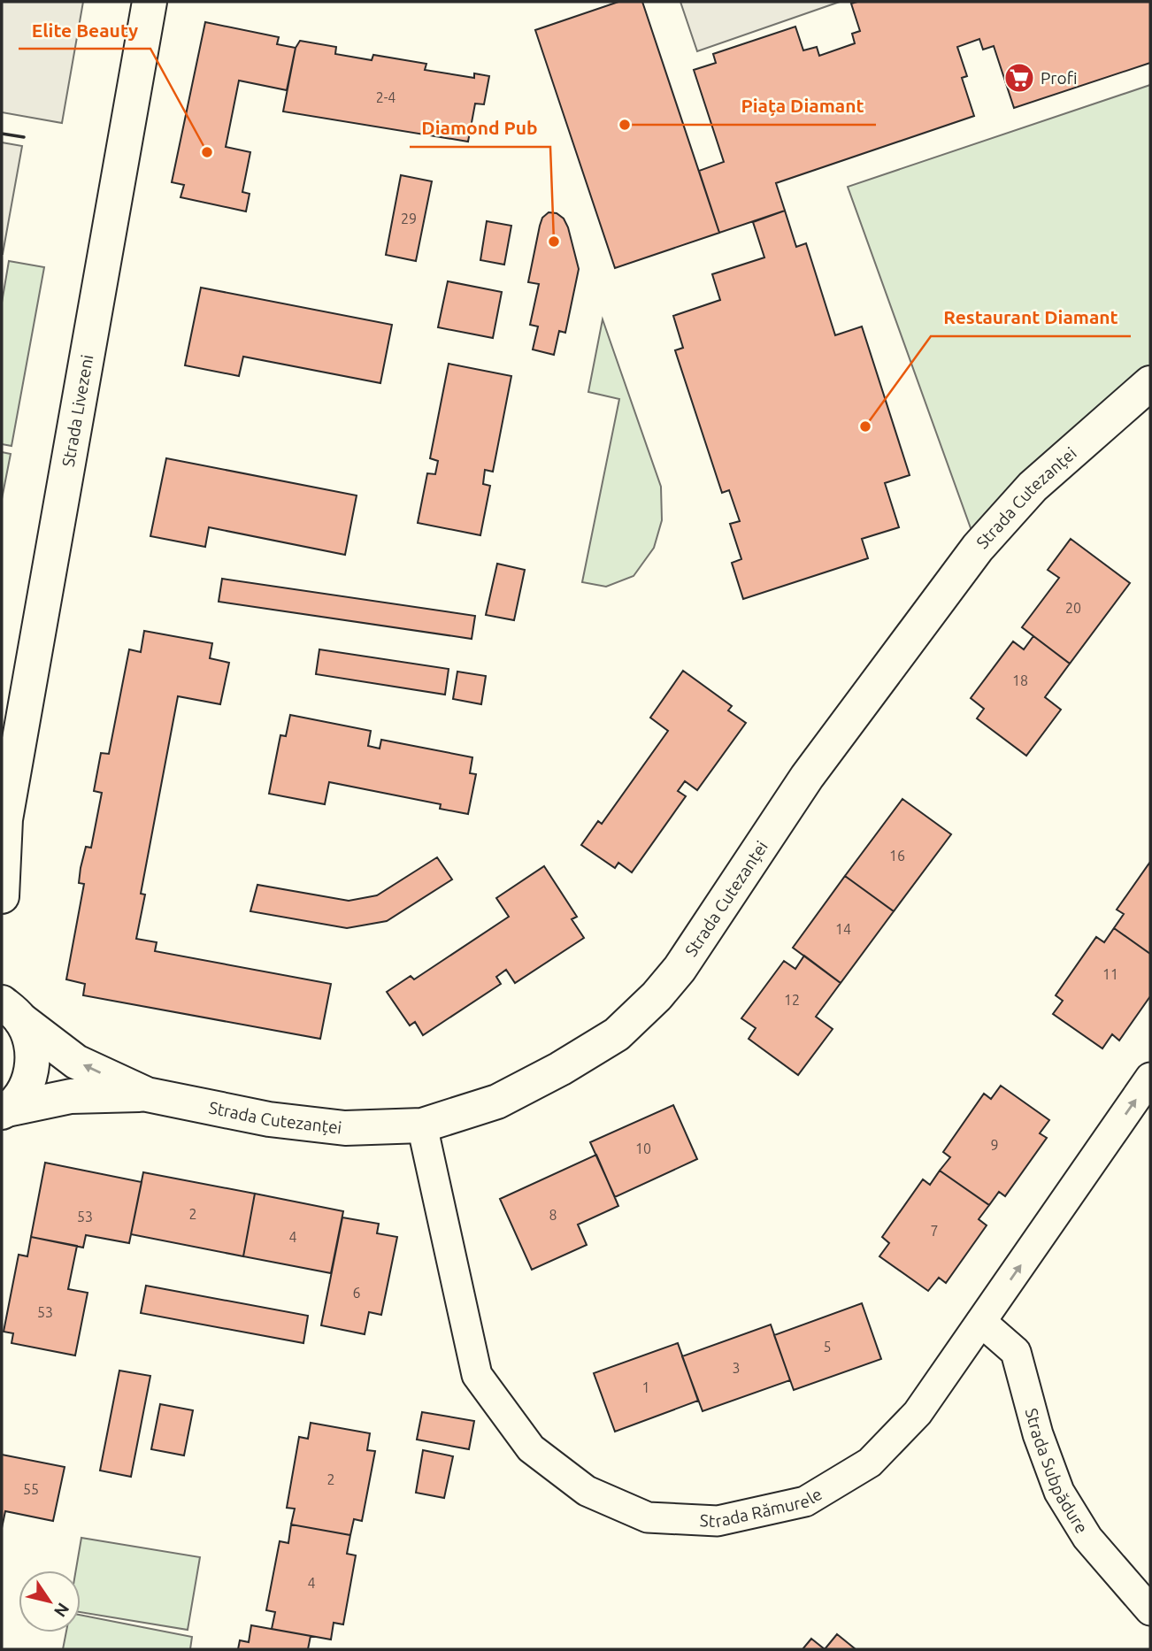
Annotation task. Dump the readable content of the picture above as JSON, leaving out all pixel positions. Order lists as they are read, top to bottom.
{
  "streets": {
    "street": [
      "Strada Livezeni",
      "Strada Cutezanței",
      "Strada Subpădure",
      "Strada Rămurele"
    ]
  },
  "crossings": [
    ["Strada Cutezanței", "Strada Rămurele"],
    ["Strada Subpădure", "Strada Rămurele"]
  ],
  "places": {
    "supermarket": ["Profi"],
    "other": [
      "Piața Diamant",
      "Elite Beauty",
      "Diamond Pub",
      "Restaurant Diamant"
    ]
  },
  "house_numbers": [
    "2-4",
    "29",
    "20",
    "18",
    "16",
    "14",
    "11",
    "12",
    "9",
    "10",
    "2",
    "8",
    "53",
    "7",
    "4",
    "6",
    "53",
    "5",
    "3",
    "1",
    "2",
    "55",
    "4"
  ],
  "north": "bottom right"
}
